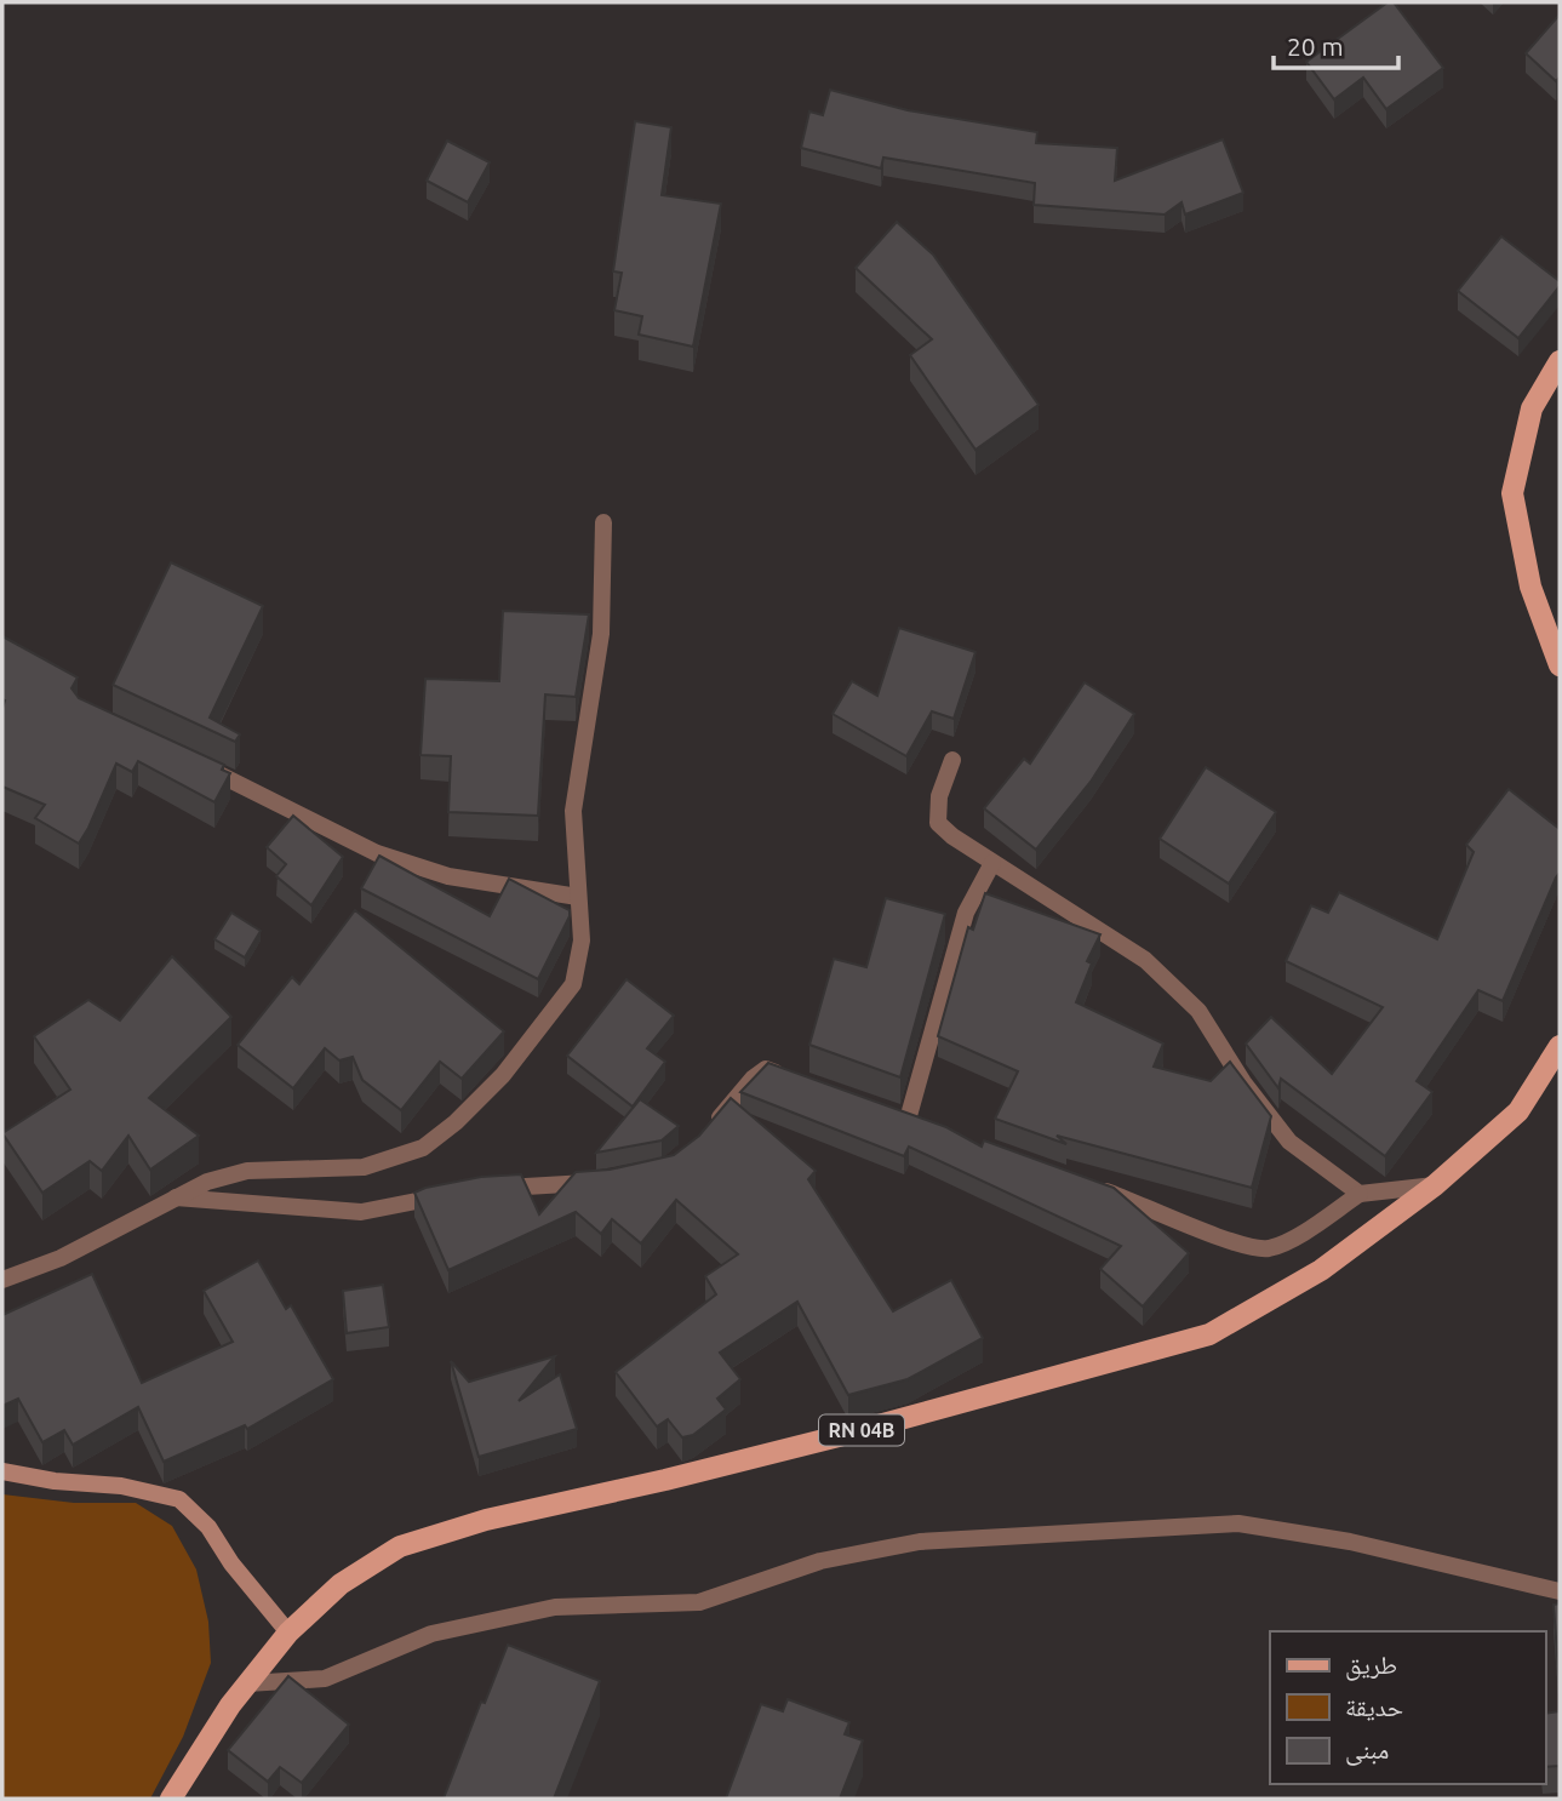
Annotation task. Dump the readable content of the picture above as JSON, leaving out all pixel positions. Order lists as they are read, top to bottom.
{
  "streets": {
    "main road": ["RN 04B"]
  },
  "legend": ["طريق", "حديقة", "مبنى"],
  "scale_bar": "20 m"
}
